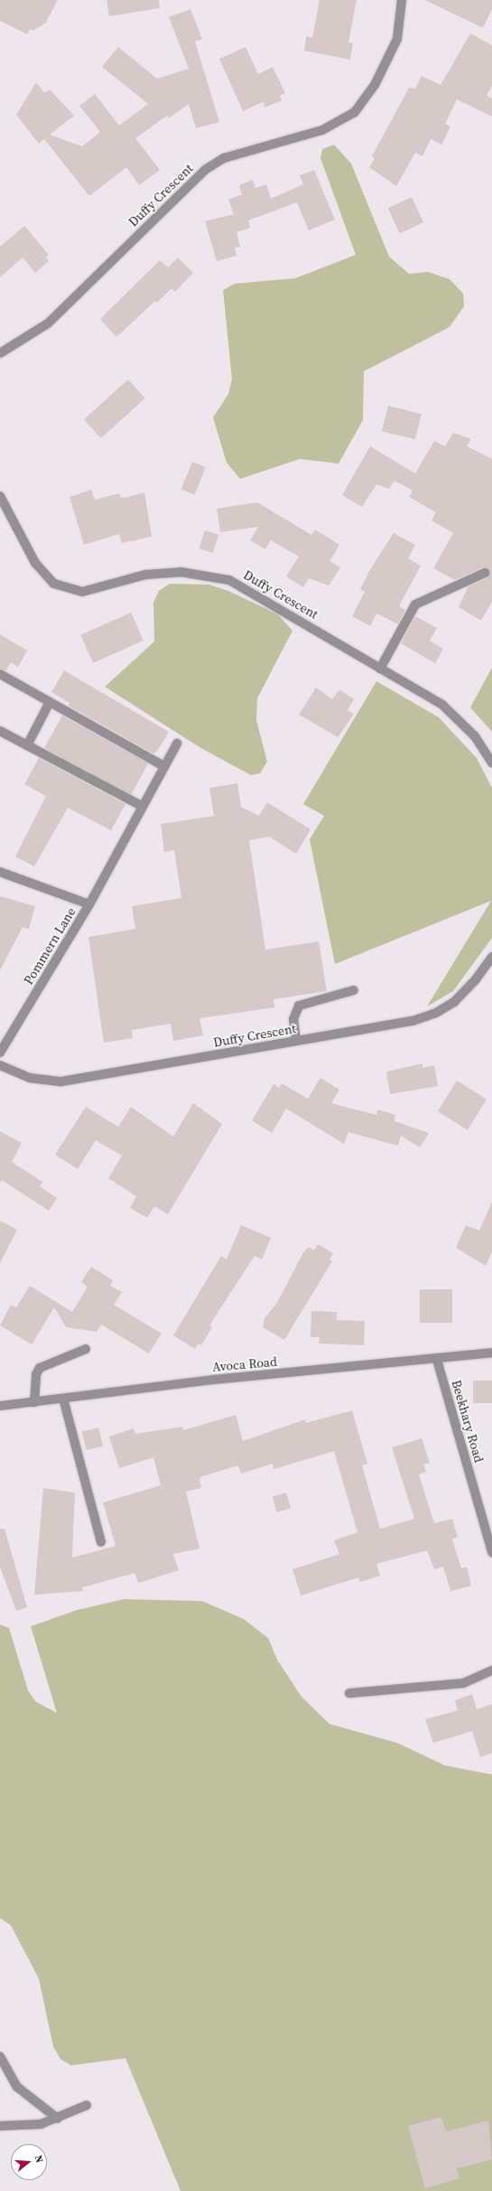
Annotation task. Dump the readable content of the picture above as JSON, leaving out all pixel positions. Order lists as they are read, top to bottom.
{
  "streets": {
    "street": [
      "Duffy Crescent",
      "Pommern Lane",
      "Avoca Road",
      "Beekhary Road"
    ]
  },
  "crossings": [
    ["Avoca Road", "Beekhary Road"]
  ],
  "north": "right"
}
